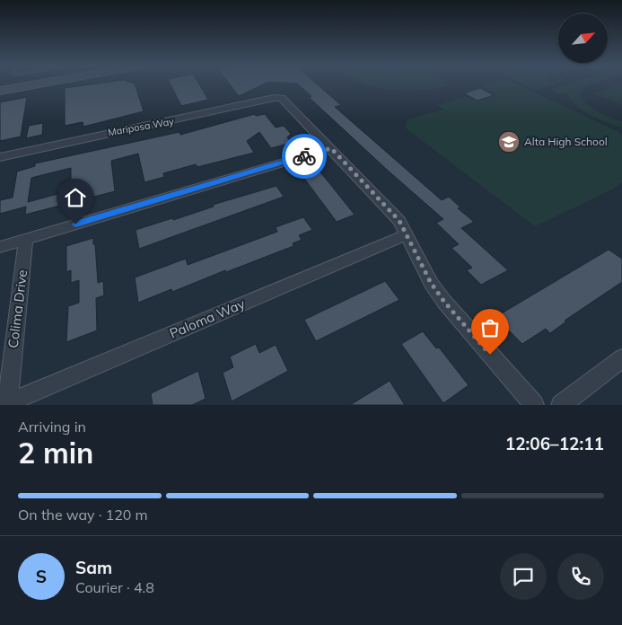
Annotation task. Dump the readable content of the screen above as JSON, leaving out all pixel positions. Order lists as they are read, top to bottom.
{
  "streets": {
    "street": ["Mariposa Way", "Colima Drive", "Paloma Way"]
  },
  "crossings": [
    ["Colima Drive", "Paloma Way"]
  ],
  "places": {
    "school or university": ["Alta High School"]
  },
  "north": "top right",
  "page": {
    "heading": ["2 min", "Arriving in", "12:06–12:11"],
    "panel": ["Sam", "Courier · 4.8"],
    "bar": "On the way · 120 m",
    "round": "S"
  }
}
